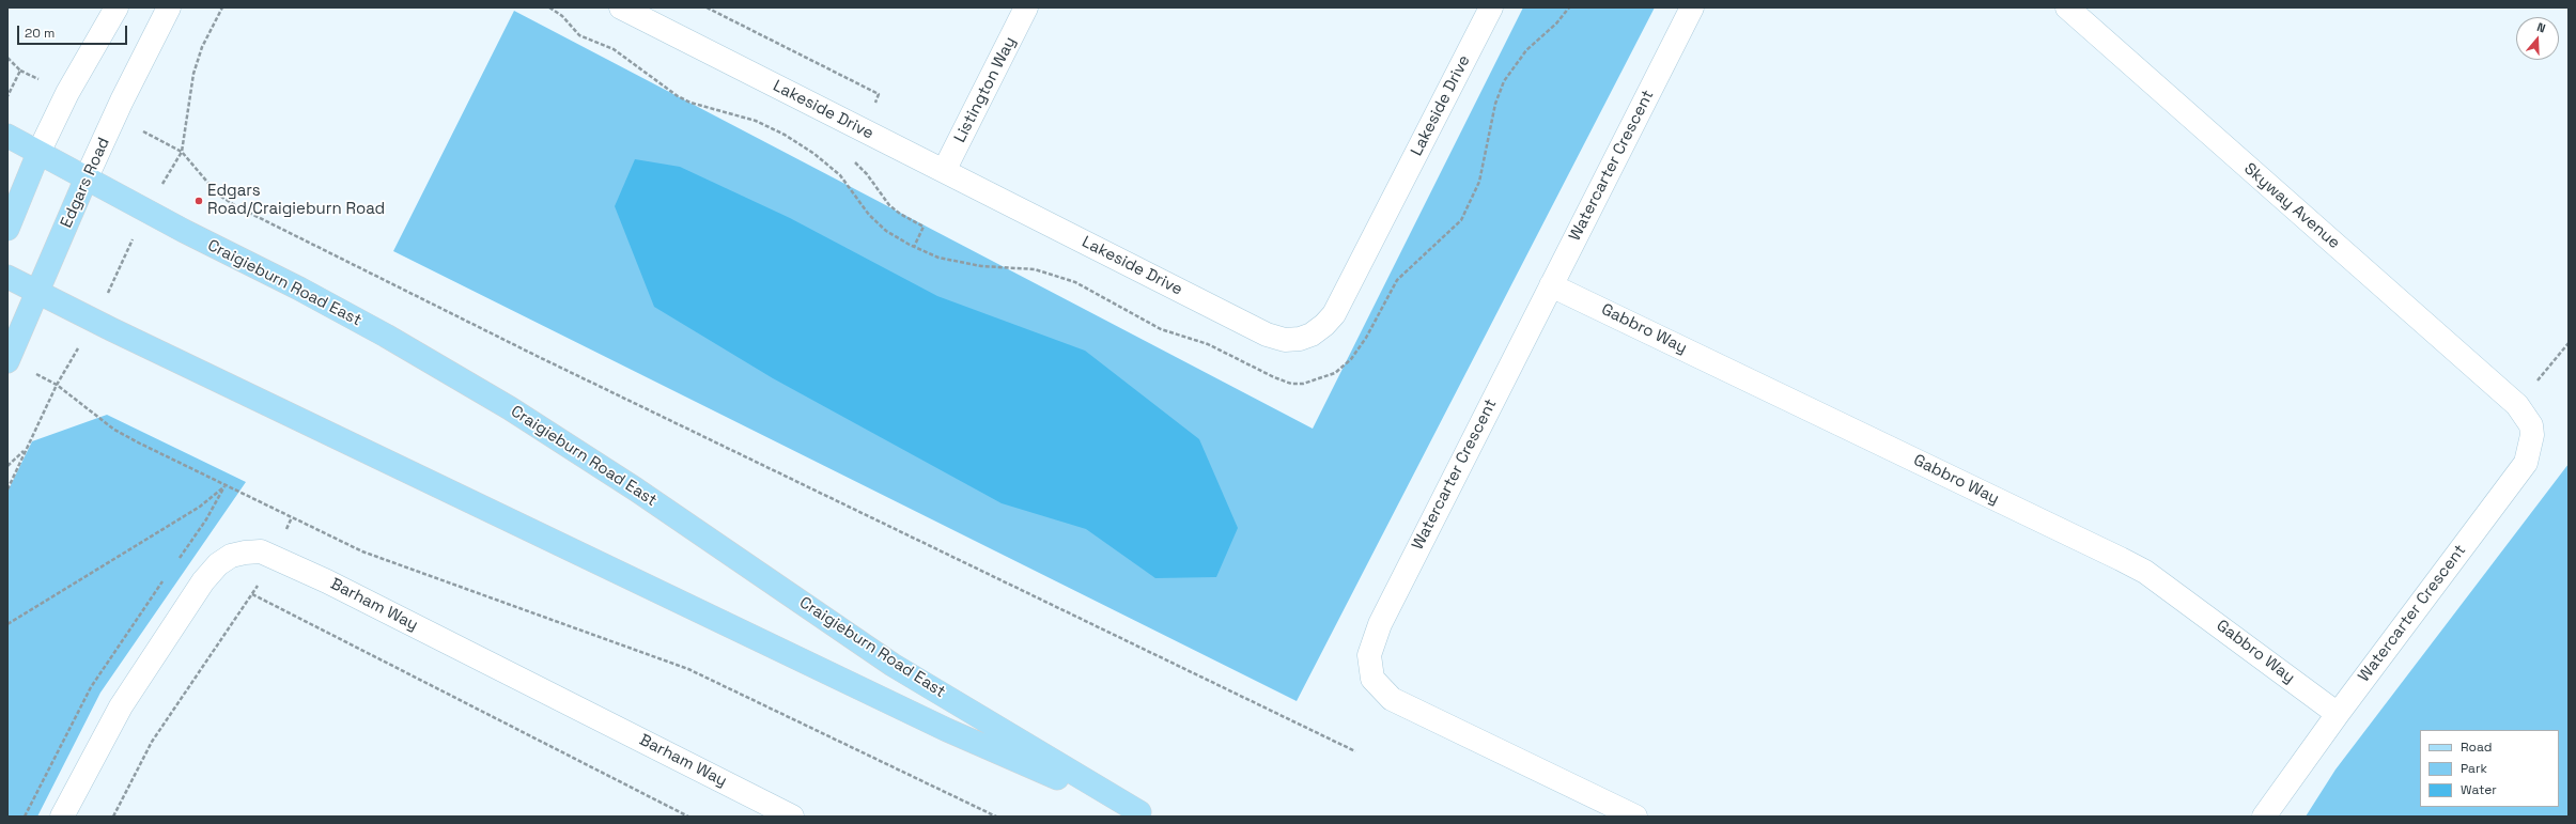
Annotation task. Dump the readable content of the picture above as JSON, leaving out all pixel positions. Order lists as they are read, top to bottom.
{
  "streets": {
    "main road": ["Edgars Road", "Craigieburn Road East"],
    "street": [
      "Listington Way",
      "Lakeside Drive",
      "Watercarter Crescent",
      "Skyway Avenue",
      "Gabbro Way",
      "Barham Way"
    ]
  },
  "crossings": [
    ["Listington Way", "Lakeside Drive"],
    ["Watercarter Crescent", "Skyway Avenue"],
    ["Watercarter Crescent", "Gabbro Way"],
    ["Edgars Road", "Craigieburn Road East"]
  ],
  "places": ["Edgars Road/Craigieburn Road"],
  "legend": ["Road", "Park", "Water"],
  "scale_bar": "20 m",
  "north": "top"
}
